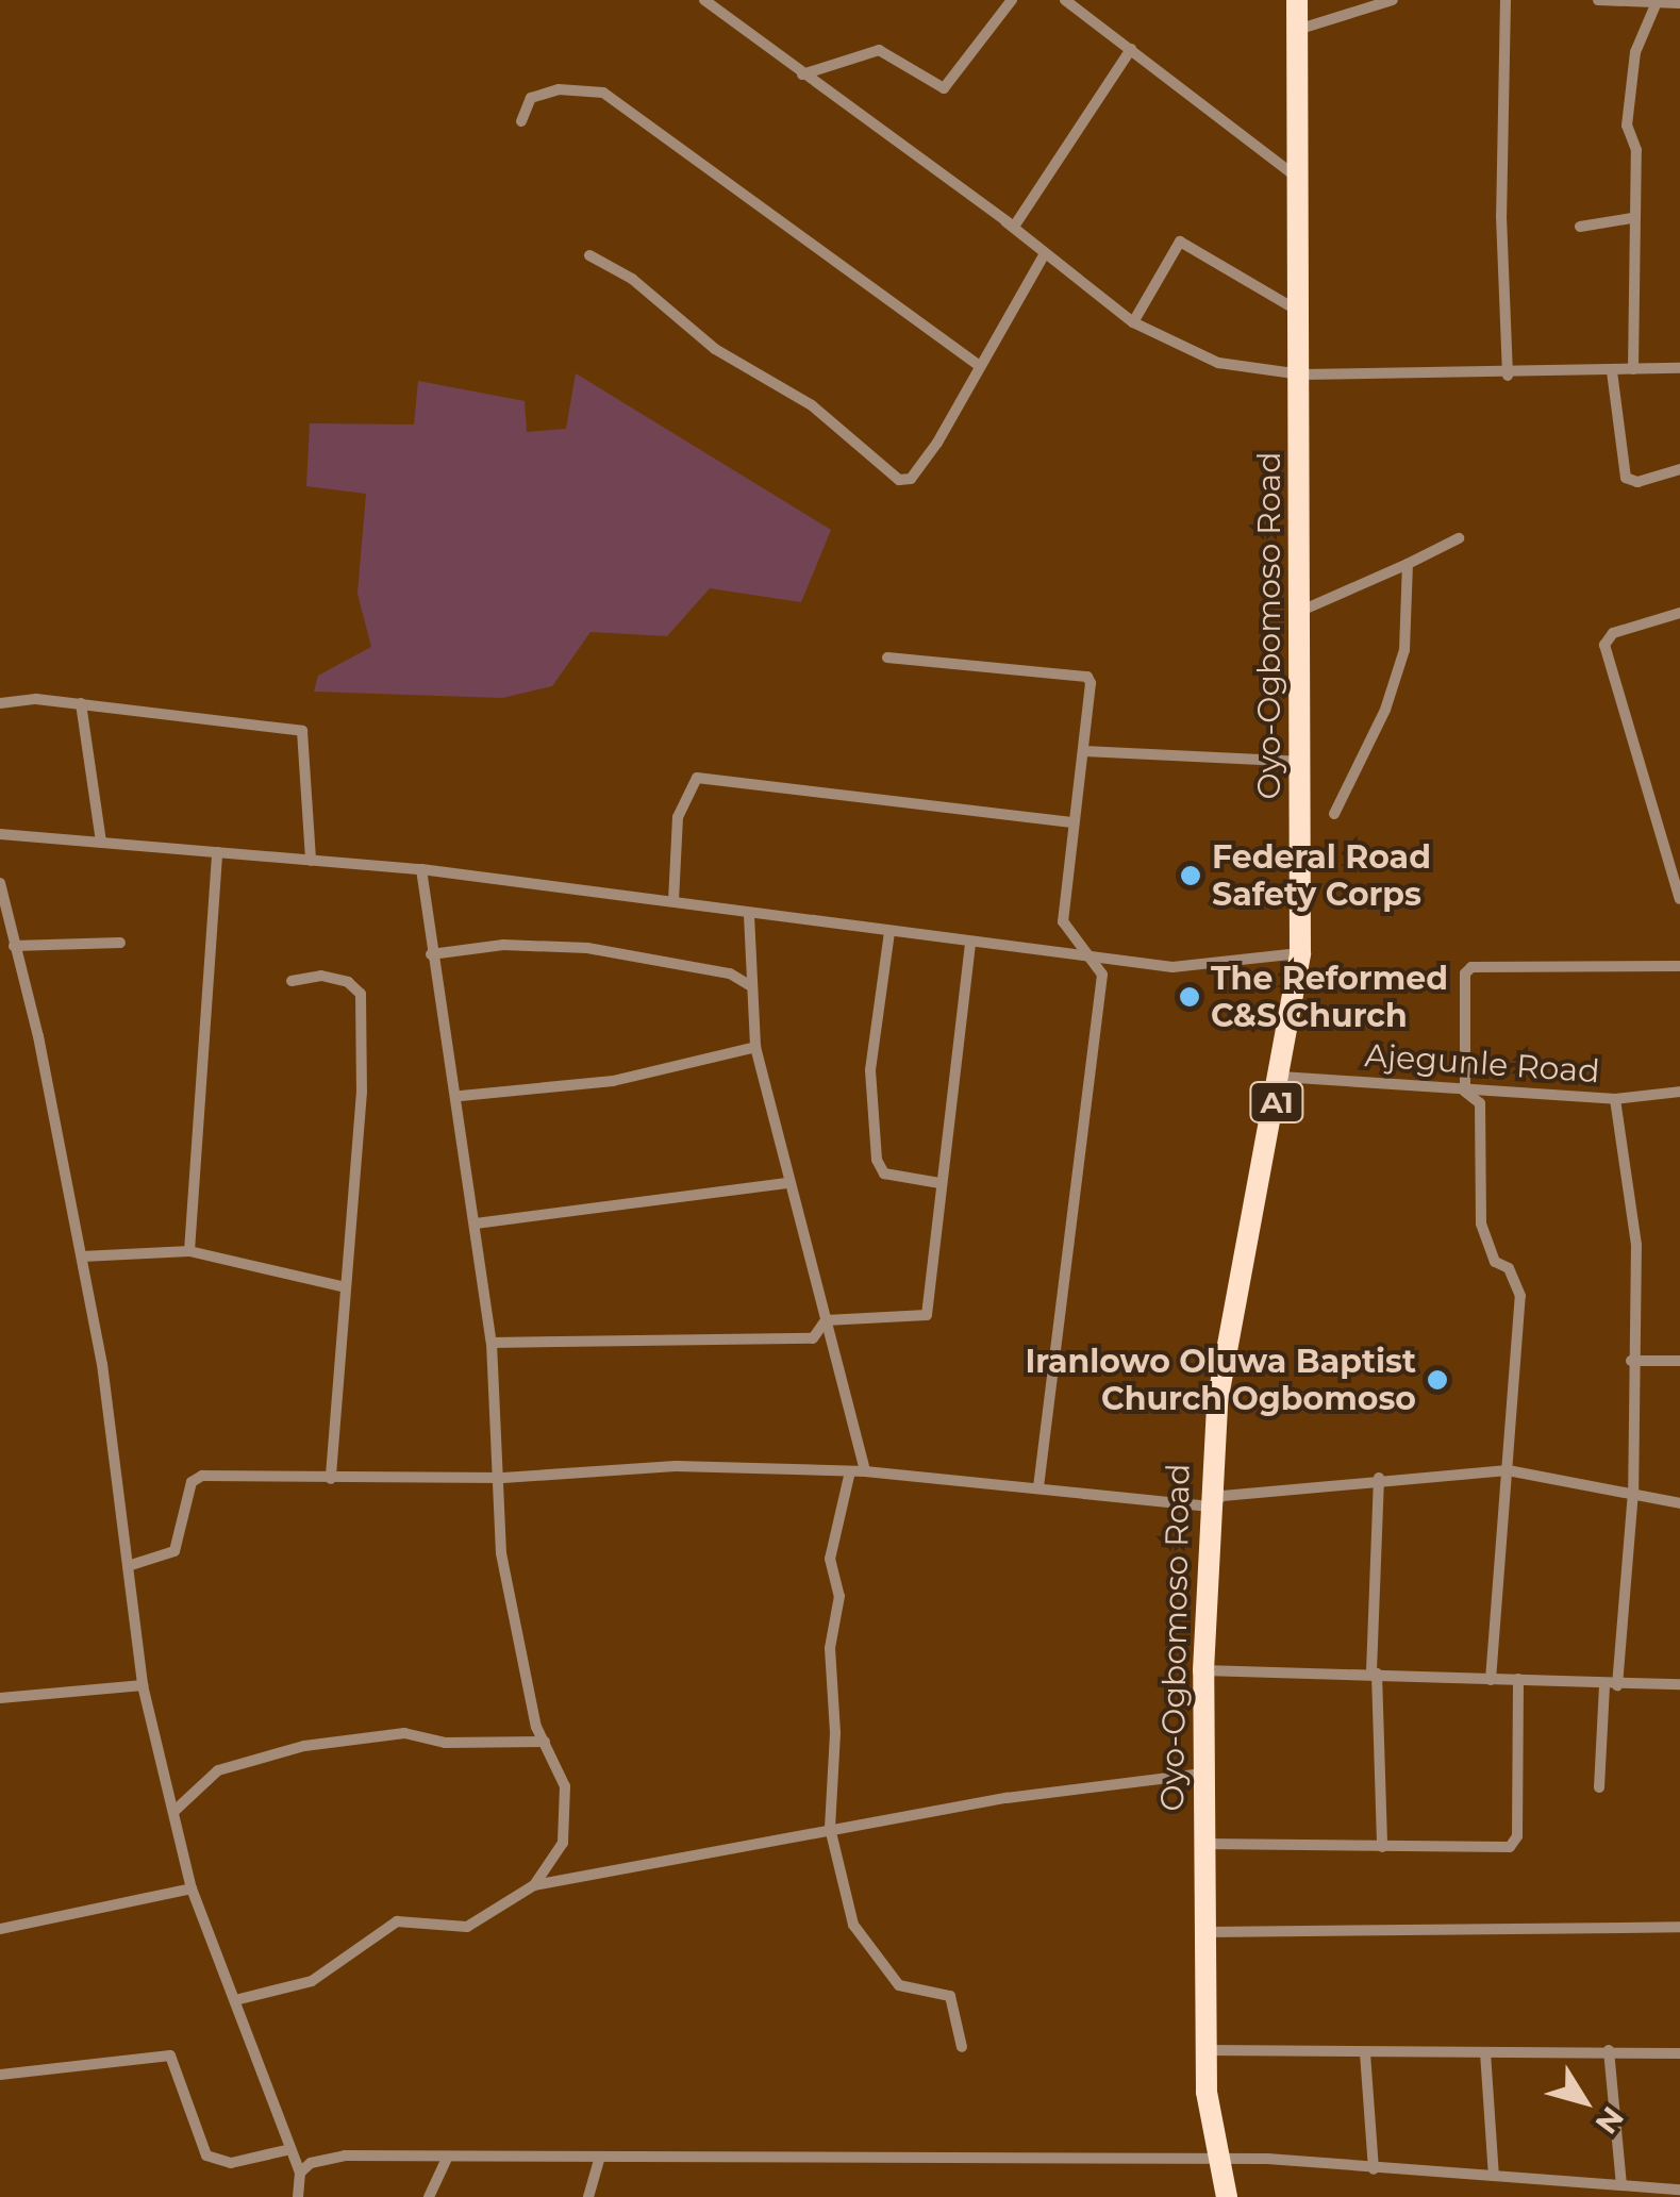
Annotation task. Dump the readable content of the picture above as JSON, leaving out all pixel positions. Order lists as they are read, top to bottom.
{
  "streets": {
    "highway": ["Oyo-Ogbomoso Road", "A1"],
    "street": ["Ajegunle Road"]
  },
  "crossings": [
    ["Oyo-Ogbomoso Road", "Ajegunle Road"]
  ],
  "places": ["Federal Road Safety Corps", "The Reformed C&S Church", "Iranlowo Oluwa Baptist Church Ogbomoso"],
  "north": "bottom right"
}
